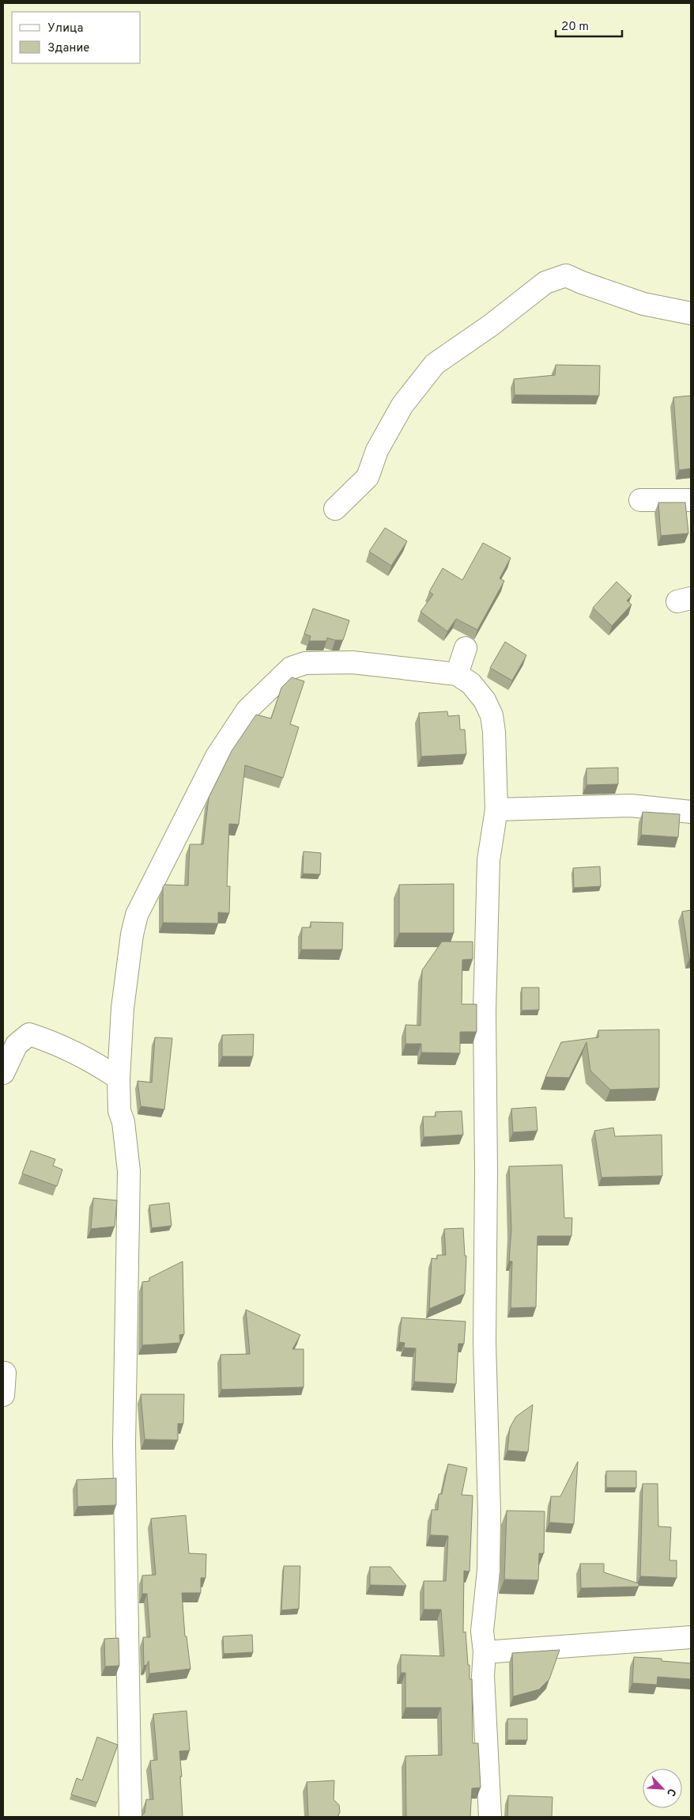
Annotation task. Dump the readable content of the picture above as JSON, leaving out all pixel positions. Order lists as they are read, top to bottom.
{
  "legend": ["Улица", "Здание"],
  "scale_bar": "20 m",
  "north": "bottom right"
}
